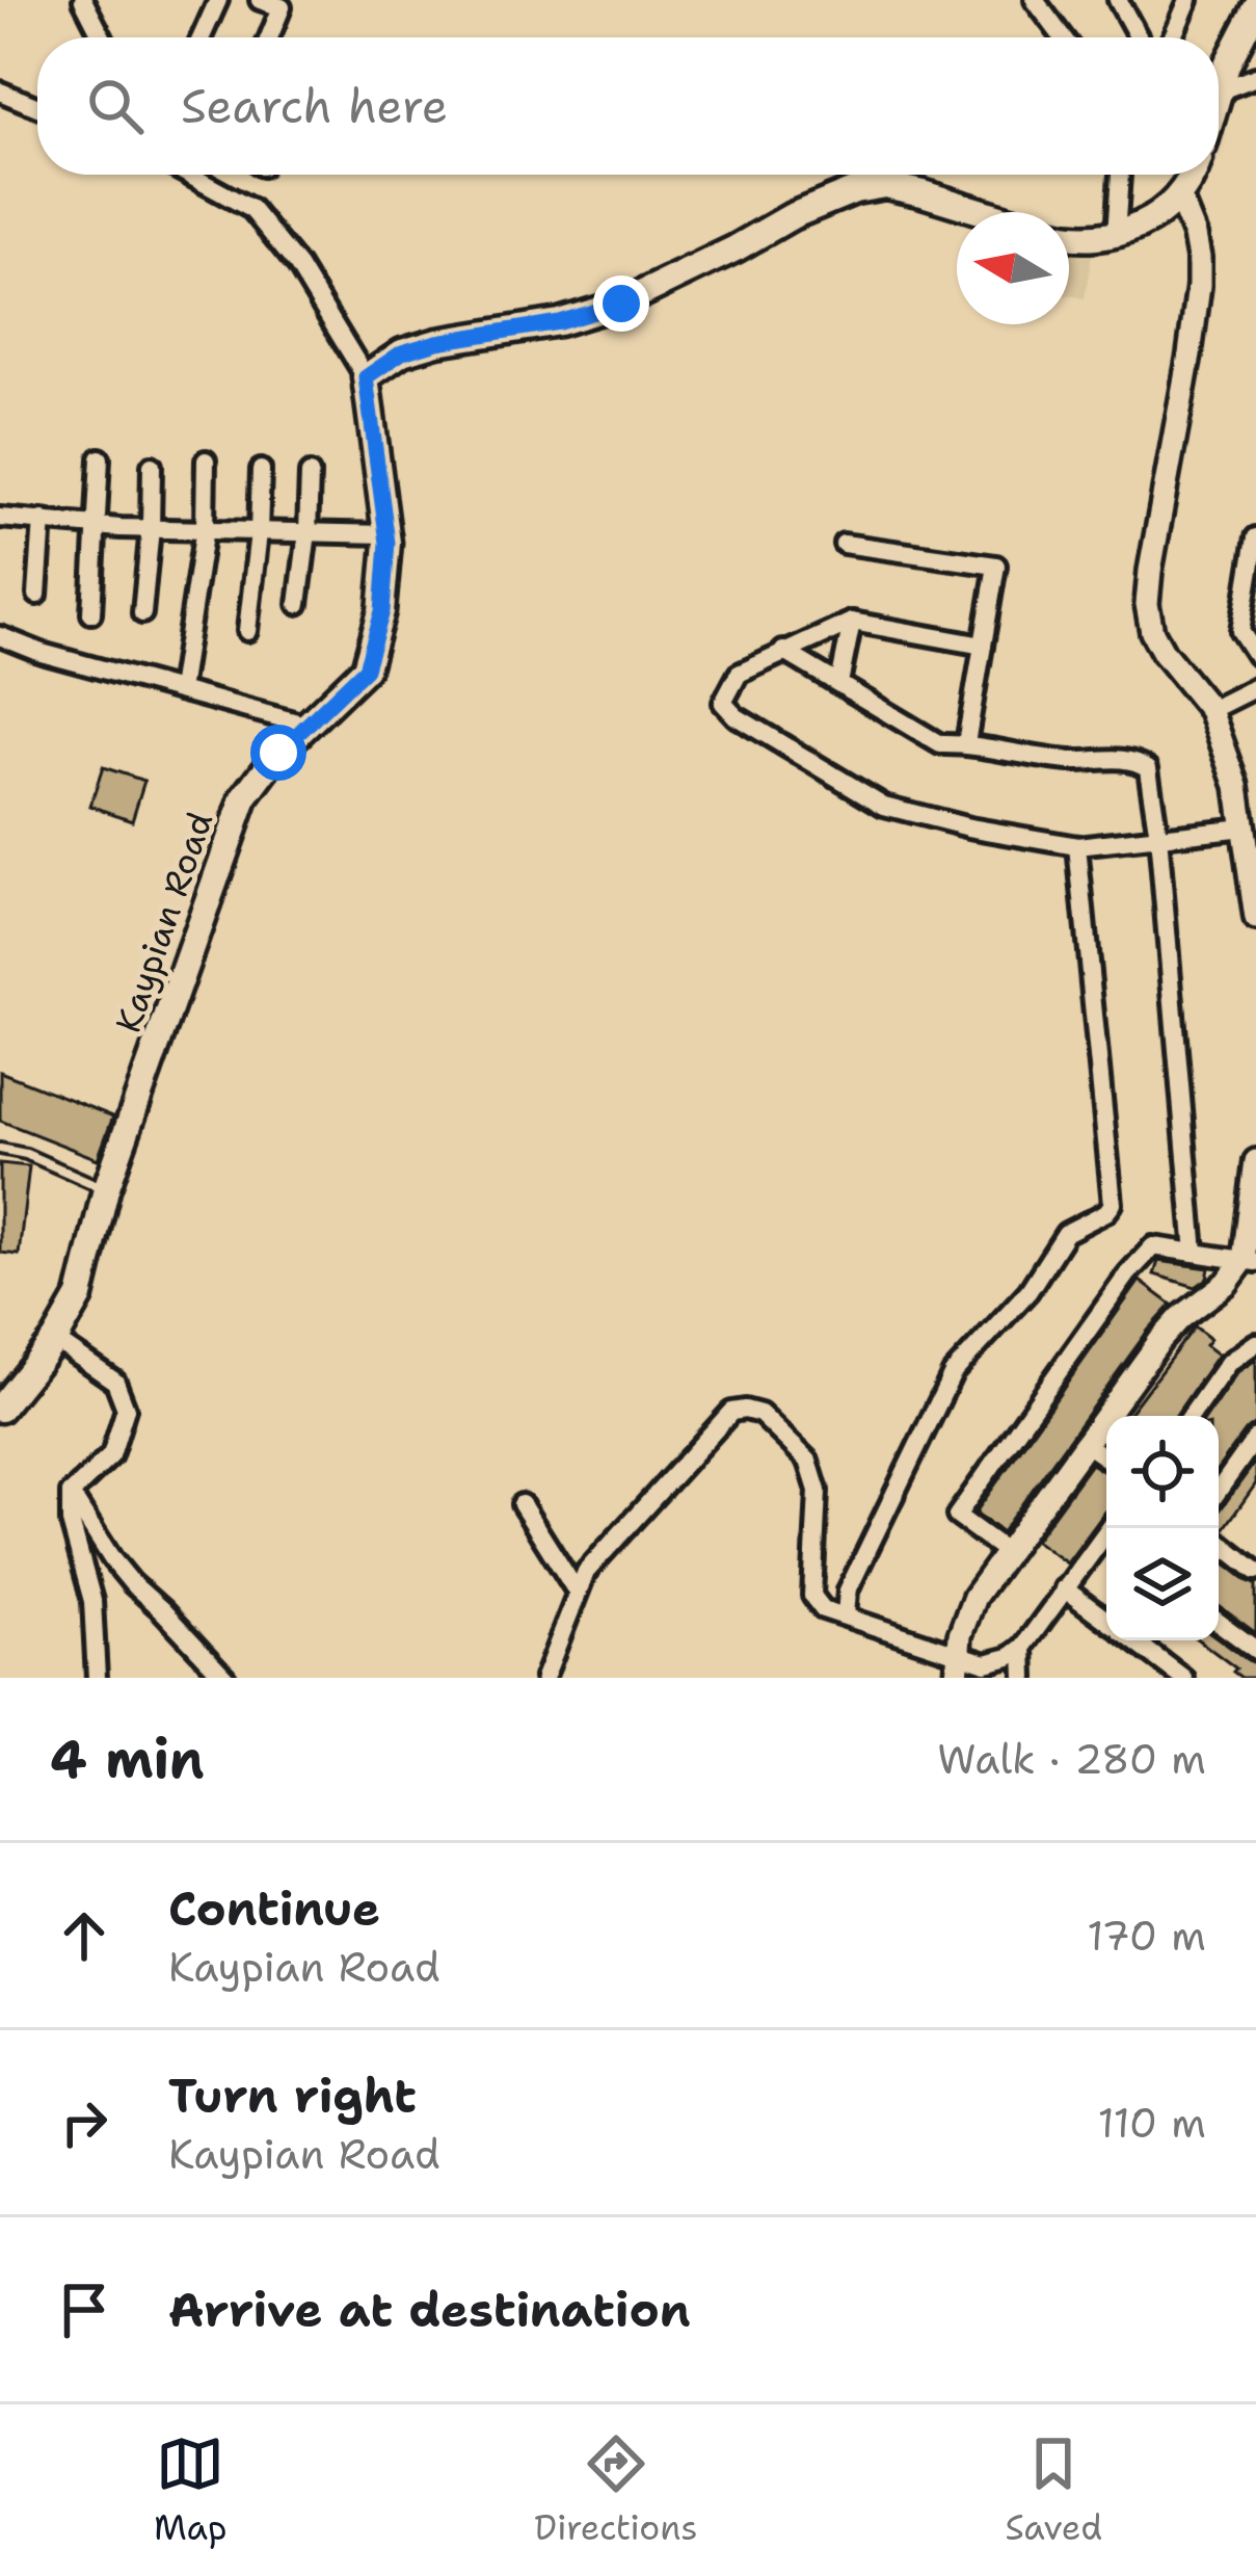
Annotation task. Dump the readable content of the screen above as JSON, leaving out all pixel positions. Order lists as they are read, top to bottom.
{
  "streets": {
    "main road": ["Kaypian Road"]
  },
  "north": "left",
  "page": {
    "search": "Search here",
    "heading": ["4 min", "Walk · 280 m"],
    "list": [
      ["Continue", "Kaypian Road", "170 m"],
      ["Turn right", "Kaypian Road", "110 m"],
      "Arrive at destination"
    ],
    "nav": ["Map", "Directions", "Saved"]
  }
}
